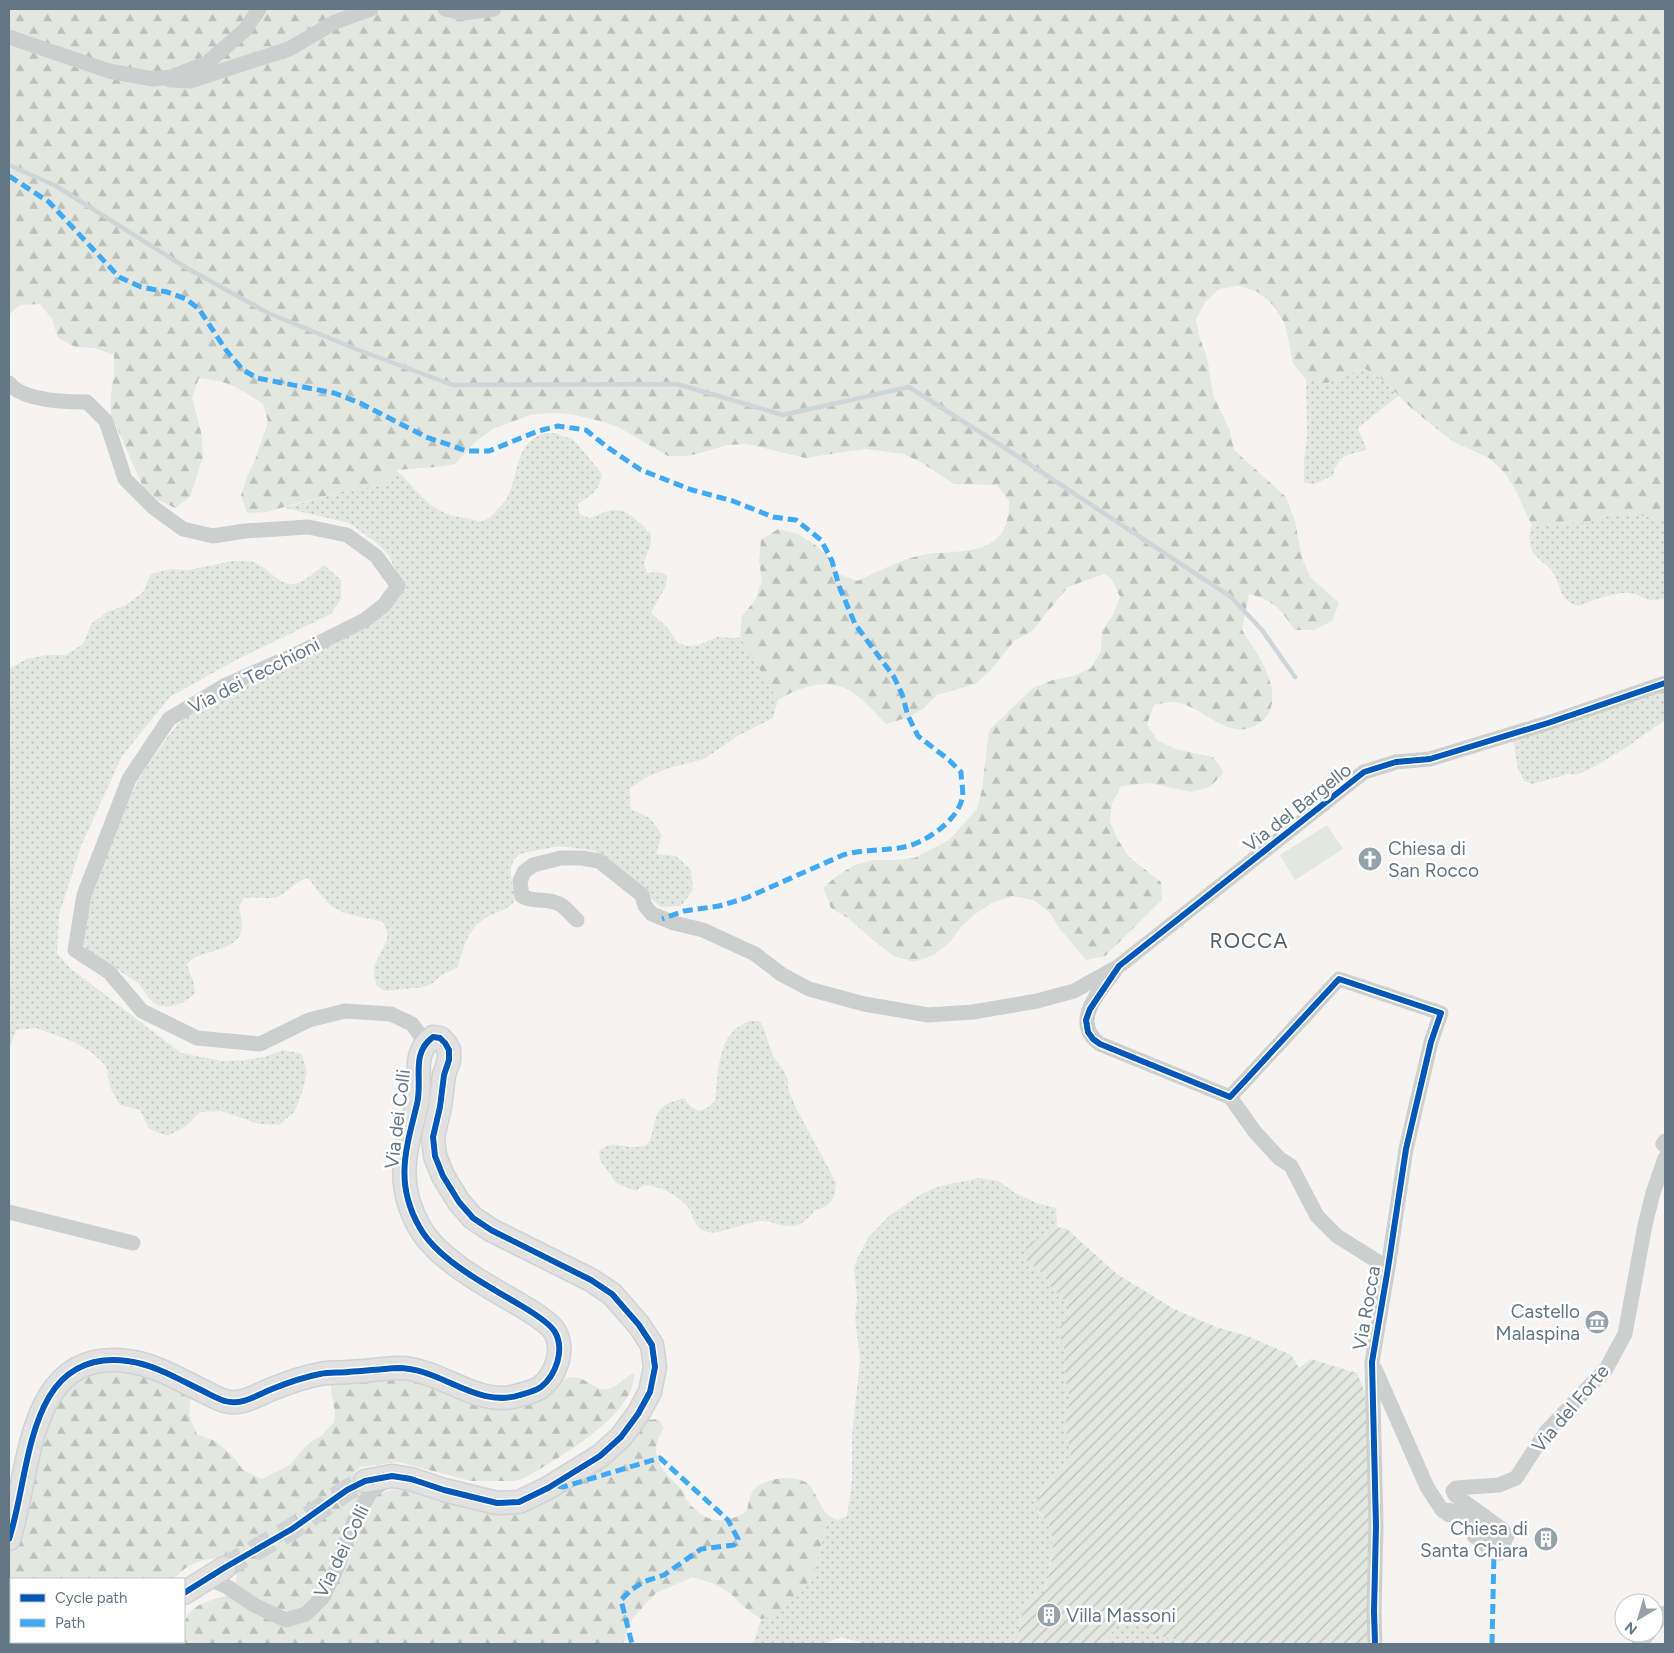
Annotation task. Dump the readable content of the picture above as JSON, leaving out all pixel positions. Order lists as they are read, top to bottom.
{
  "streets": {
    "street": [
      "Via dei Tecchioni",
      "Via del Bargello",
      "Via dei Colli",
      "Via Rocca",
      "Via del Forte"
    ]
  },
  "crossings": [
    ["Via dei Tecchioni", "Via dei Colli"],
    ["Via Rocca", "Via del Forte"]
  ],
  "districts": ["ROCCA"],
  "places": {
    "church": ["Chiesa di San Rocco"],
    "museum": ["Castello Malaspina"],
    "building": ["Chiesa di Santa Chiara", "Villa Massoni"]
  },
  "legend": ["Cycle path", "Path"],
  "north": "bottom left"
}
